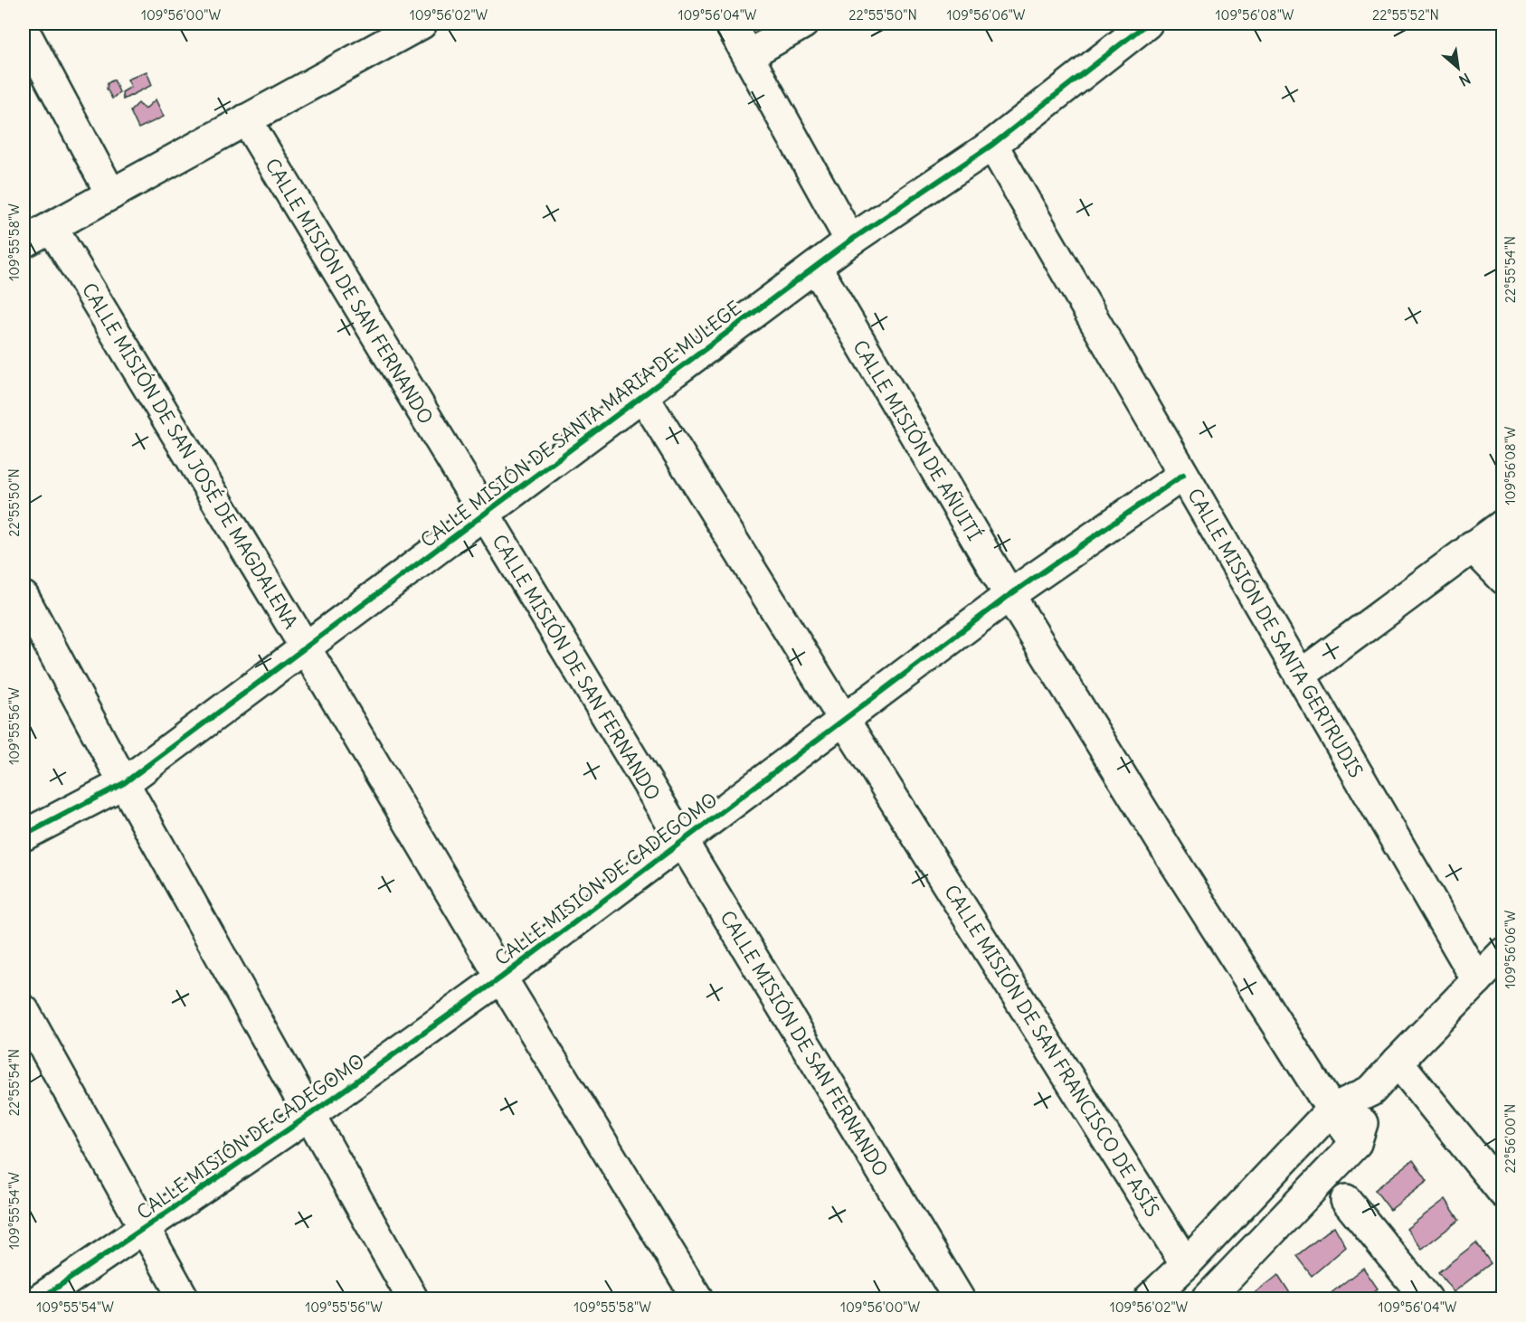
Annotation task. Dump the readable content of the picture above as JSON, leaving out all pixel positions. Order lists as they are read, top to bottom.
{
  "streets": {
    "street": [
      "CALLE MISIÓN DE SAN FERNANDO",
      "CALLE MISIÓN DE SANTA MARIA DE MULEGE",
      "CALLE MISIÓN DE AÑUITÍ",
      "CALLE MISIÓN DE SAN JOSÉ DE MAGDALENA",
      "CALLE MISIÓN DE SANTA GERTRUDIS",
      "CALLE MISIÓN DE CADEGOMO",
      "CALLE MISIÓN DE SAN FRANCISCO DE ASÍS"
    ]
  },
  "crossings": [
    ["CALLE MISIÓN DE SAN FERNANDO", "CALLE MISIÓN DE SANTA MARIA DE MULEGE"],
    ["CALLE MISIÓN DE SAN FERNANDO", "CALLE MISIÓN DE CADEGOMO"],
    ["CALLE MISIÓN DE SANTA MARIA DE MULEGE", "CALLE MISIÓN DE AÑUITÍ"],
    ["CALLE MISIÓN DE SANTA MARIA DE MULEGE", "CALLE MISIÓN DE SAN JOSÉ DE MAGDALENA"],
    ["CALLE MISIÓN DE SANTA MARIA DE MULEGE", "CALLE MISIÓN DE SANTA GERTRUDIS"],
    ["CALLE MISIÓN DE SANTA MARIA DE MULEGE", "CALLE MISIÓN DE SAN FRANCISCO DE ASÍS"],
    ["CALLE MISIÓN DE AÑUITÍ", "CALLE MISIÓN DE CADEGOMO"],
    ["CALLE MISIÓN DE SAN JOSÉ DE MAGDALENA", "CALLE MISIÓN DE CADEGOMO"],
    ["CALLE MISIÓN DE SANTA GERTRUDIS", "CALLE MISIÓN DE CADEGOMO"],
    ["CALLE MISIÓN DE CADEGOMO", "CALLE MISIÓN DE SAN FRANCISCO DE ASÍS"]
  ],
  "north": "bottom right",
  "coordinates": [
    "109°56'00\"W",
    "109°56'02\"W",
    "109°56'04\"W",
    "22°55'50\"N",
    "109°56'06\"W",
    "109°56'08\"W",
    "22°55'52\"N",
    "109°55'58\"W",
    "22°55'54\"N",
    "109°55'56\"W",
    "22°56'00\"N",
    "109°55'54\"W"
  ]
}
